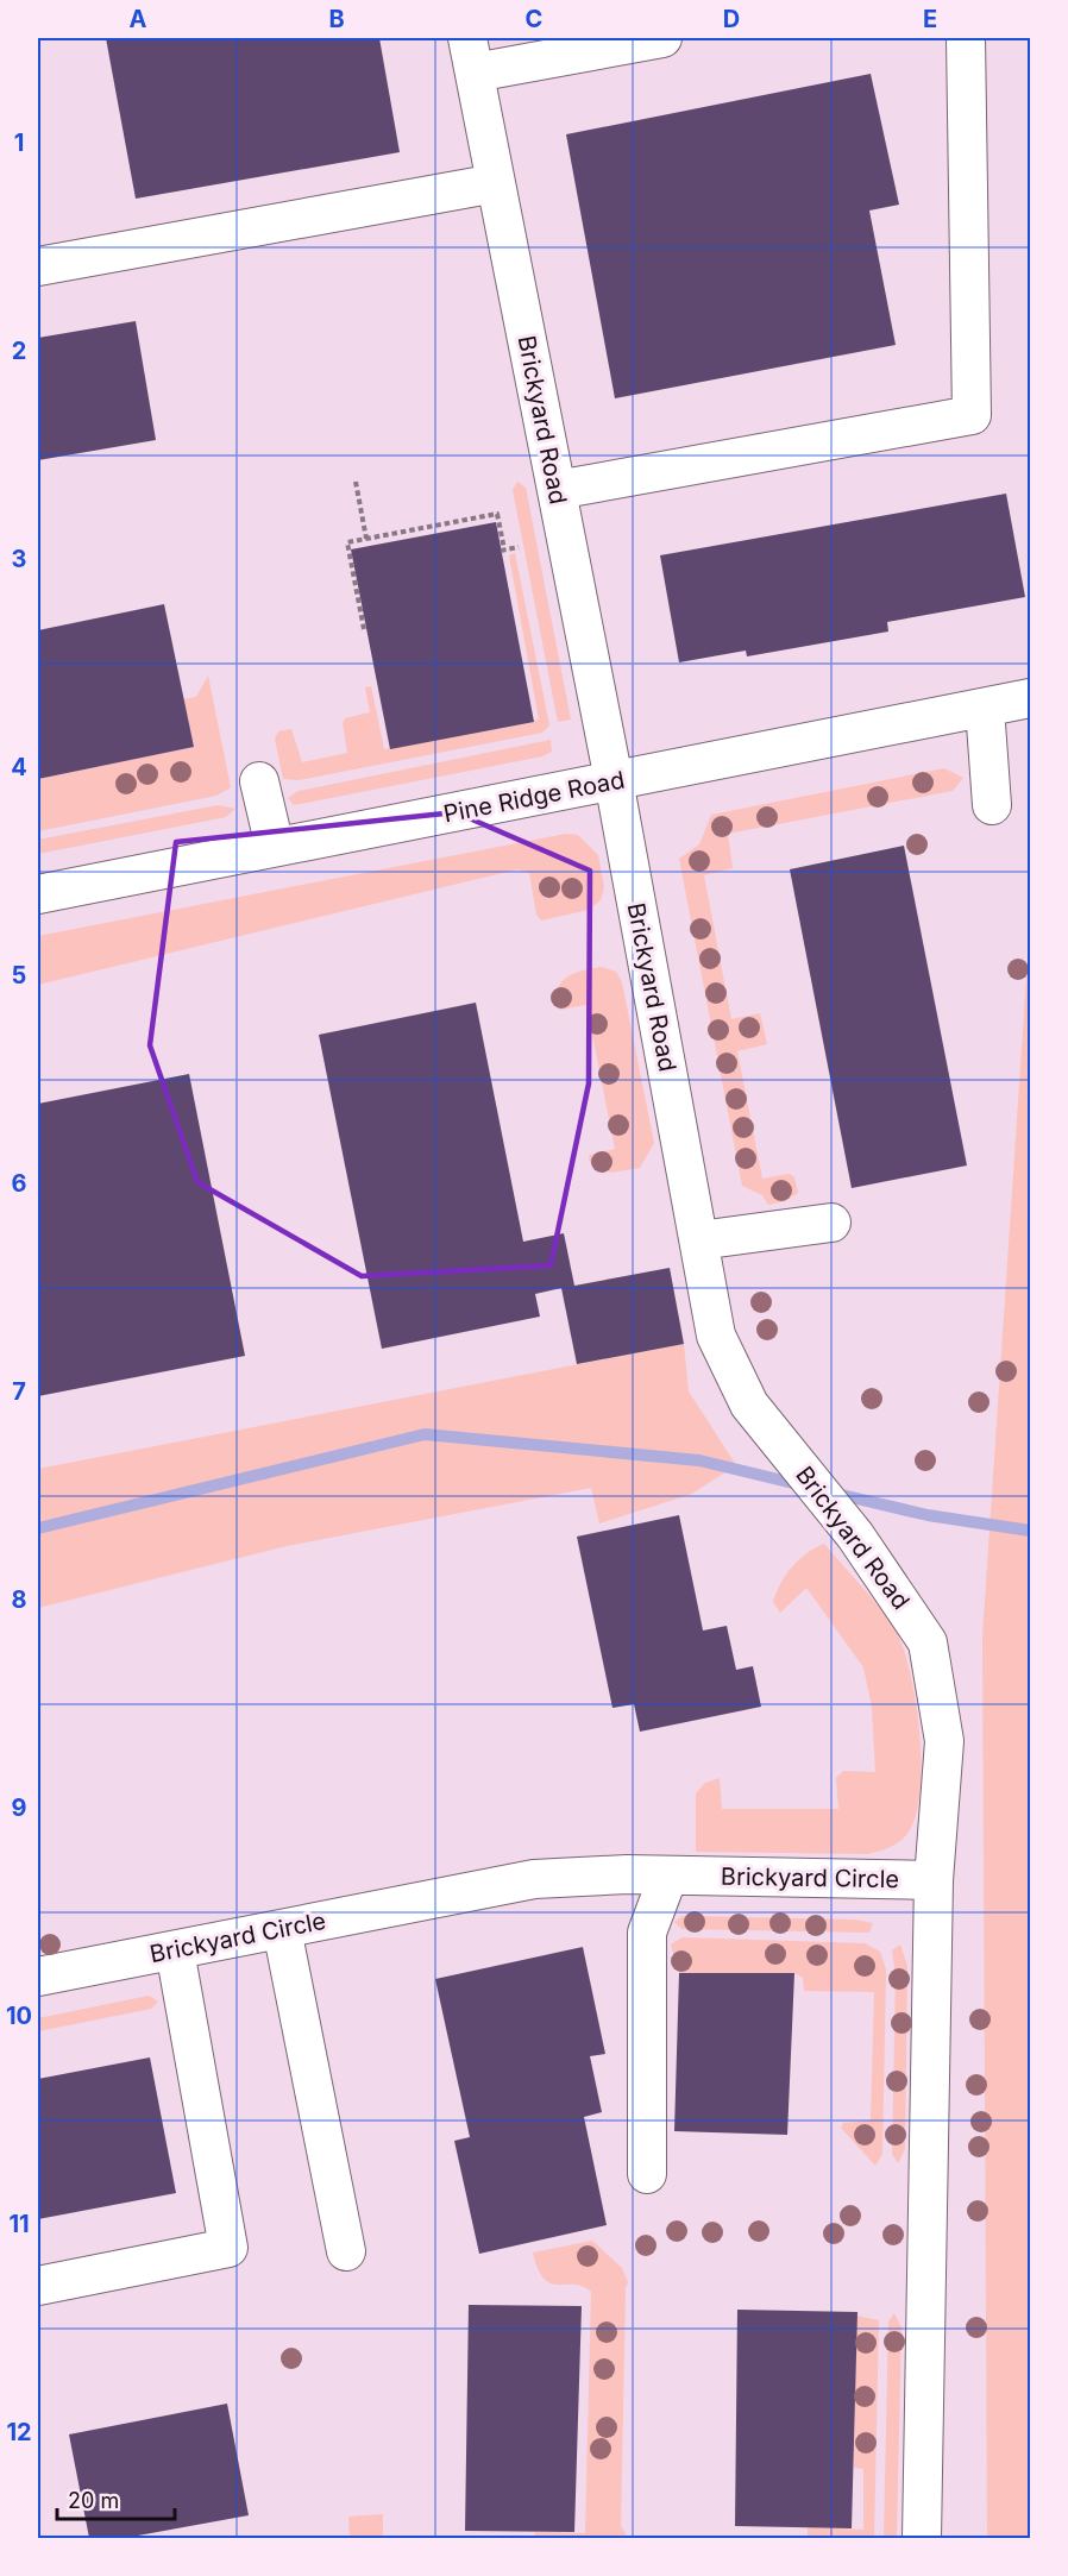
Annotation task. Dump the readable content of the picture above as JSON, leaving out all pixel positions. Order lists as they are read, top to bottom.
{
  "streets": {
    "street": ["Brickyard Road", "Pine Ridge Road", "Brickyard Circle"]
  },
  "crossings": [
    ["Brickyard Road", "Pine Ridge Road"],
    ["Brickyard Road", "Brickyard Circle"]
  ],
  "scale_bar": "20 m",
  "grid": {
    "columns": [
      "A",
      "B",
      "C",
      "D",
      "E"
    ],
    "rows": [
      "1",
      "2",
      "3",
      "4",
      "5",
      "6",
      "7",
      "8",
      "9",
      "10",
      "11",
      "12"
    ]
  }
}
